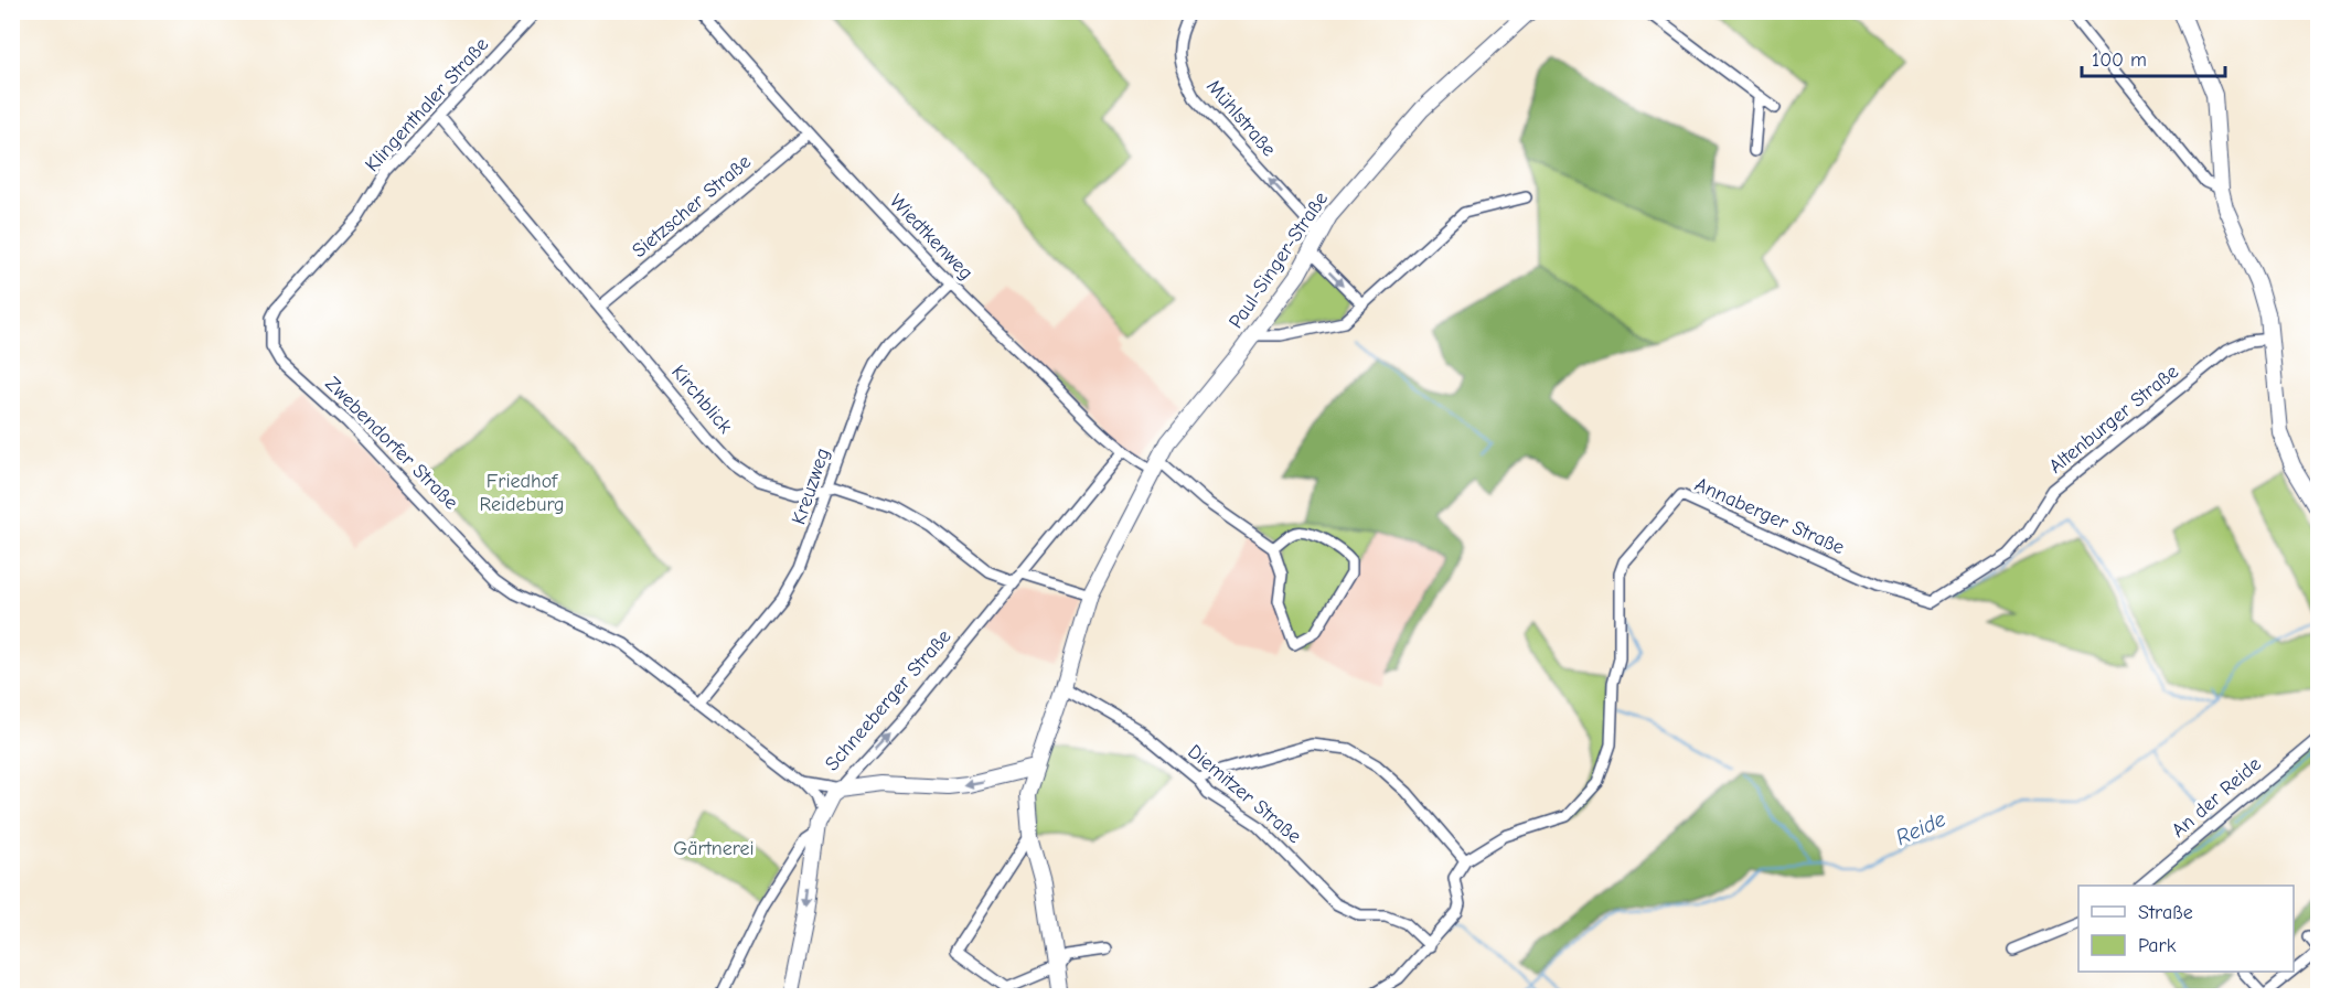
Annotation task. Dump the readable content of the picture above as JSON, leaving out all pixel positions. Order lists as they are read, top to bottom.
{
  "streets": {
    "street": [
      "Klingenthaler Straße",
      "Mühlstraße",
      "Sietzscher Straße",
      "Wiedtkenweg",
      "Paul-Singer-Straße",
      "Kirchblick",
      "Altenburger Straße",
      "Zwebendorfer Straße",
      "Kreuzweg",
      "Annaberger Straße",
      "Schneeberger Straße",
      "Diemitzer Straße",
      "An der Reide"
    ]
  },
  "crossings": [
    ["Klingenthaler Straße", "Kirchblick"],
    ["Klingenthaler Straße", "Zwebendorfer Straße"],
    ["Mühlstraße", "Paul-Singer-Straße"],
    ["Sietzscher Straße", "Wiedtkenweg"],
    ["Sietzscher Straße", "Kirchblick"],
    ["Wiedtkenweg", "Paul-Singer-Straße"],
    ["Wiedtkenweg", "Kreuzweg"],
    ["Wiedtkenweg", "Schneeberger Straße"],
    ["Paul-Singer-Straße", "Diemitzer Straße"],
    ["Kirchblick", "Kreuzweg"],
    ["Kirchblick", "Schneeberger Straße"],
    ["Altenburger Straße", "Annaberger Straße"],
    ["Zwebendorfer Straße", "Kreuzweg"],
    ["Zwebendorfer Straße", "Schneeberger Straße"]
  ],
  "one_way": ["Mühlstraße", "Schneeberger Straße"],
  "water": ["Reide"],
  "parks": ["Friedhof Reideburg", "Gärtnerei"],
  "legend": ["Straße", "Park"],
  "scale_bar": "100 m"
}
